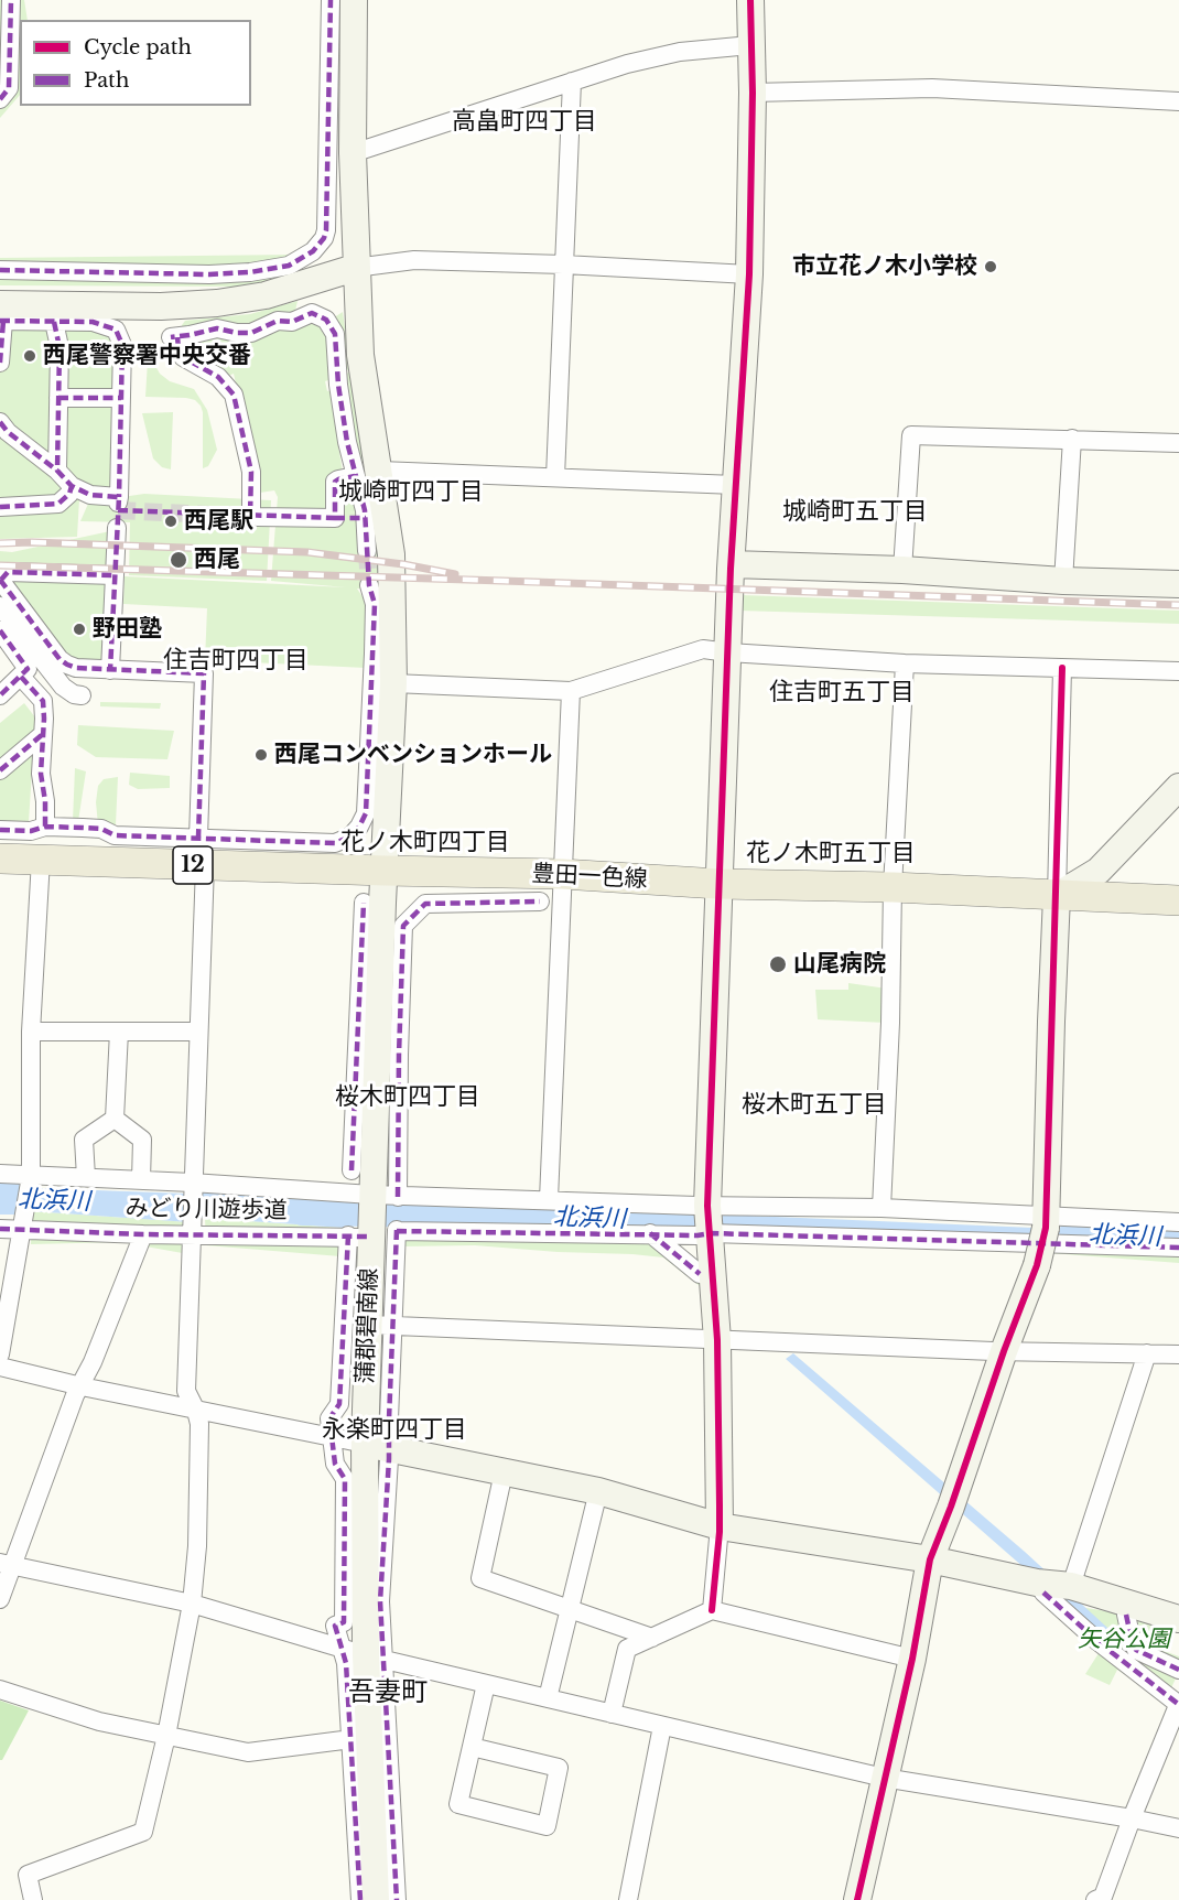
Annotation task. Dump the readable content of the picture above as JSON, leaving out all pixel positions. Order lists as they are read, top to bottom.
{
  "streets": {
    "main road": ["12", "豊田一色線"],
    "street": ["みどり川遊歩道", "蒲郡碧南線"]
  },
  "crossings": [
    ["豊田一色線", "蒲郡碧南線"],
    ["みどり川遊歩道", "蒲郡碧南線"]
  ],
  "districts": [
    "高畠町四丁目",
    "城崎町四丁目",
    "城崎町五丁目",
    "住吉町四丁目",
    "住吉町五丁目",
    "花ノ木町四丁目",
    "花ノ木町五丁目",
    "桜木町四丁目",
    "桜木町五丁目",
    "永楽町四丁目",
    "吾妻町"
  ],
  "water": ["北浜川"],
  "parks": ["矢谷公園"],
  "places": [
    "市立花ノ木小学校",
    "西尾警察署中央交番",
    "西尾駅",
    "西尾",
    "野田塾",
    "西尾コンベンションホール",
    "山尾病院"
  ],
  "legend": ["Cycle path", "Path"]
}
